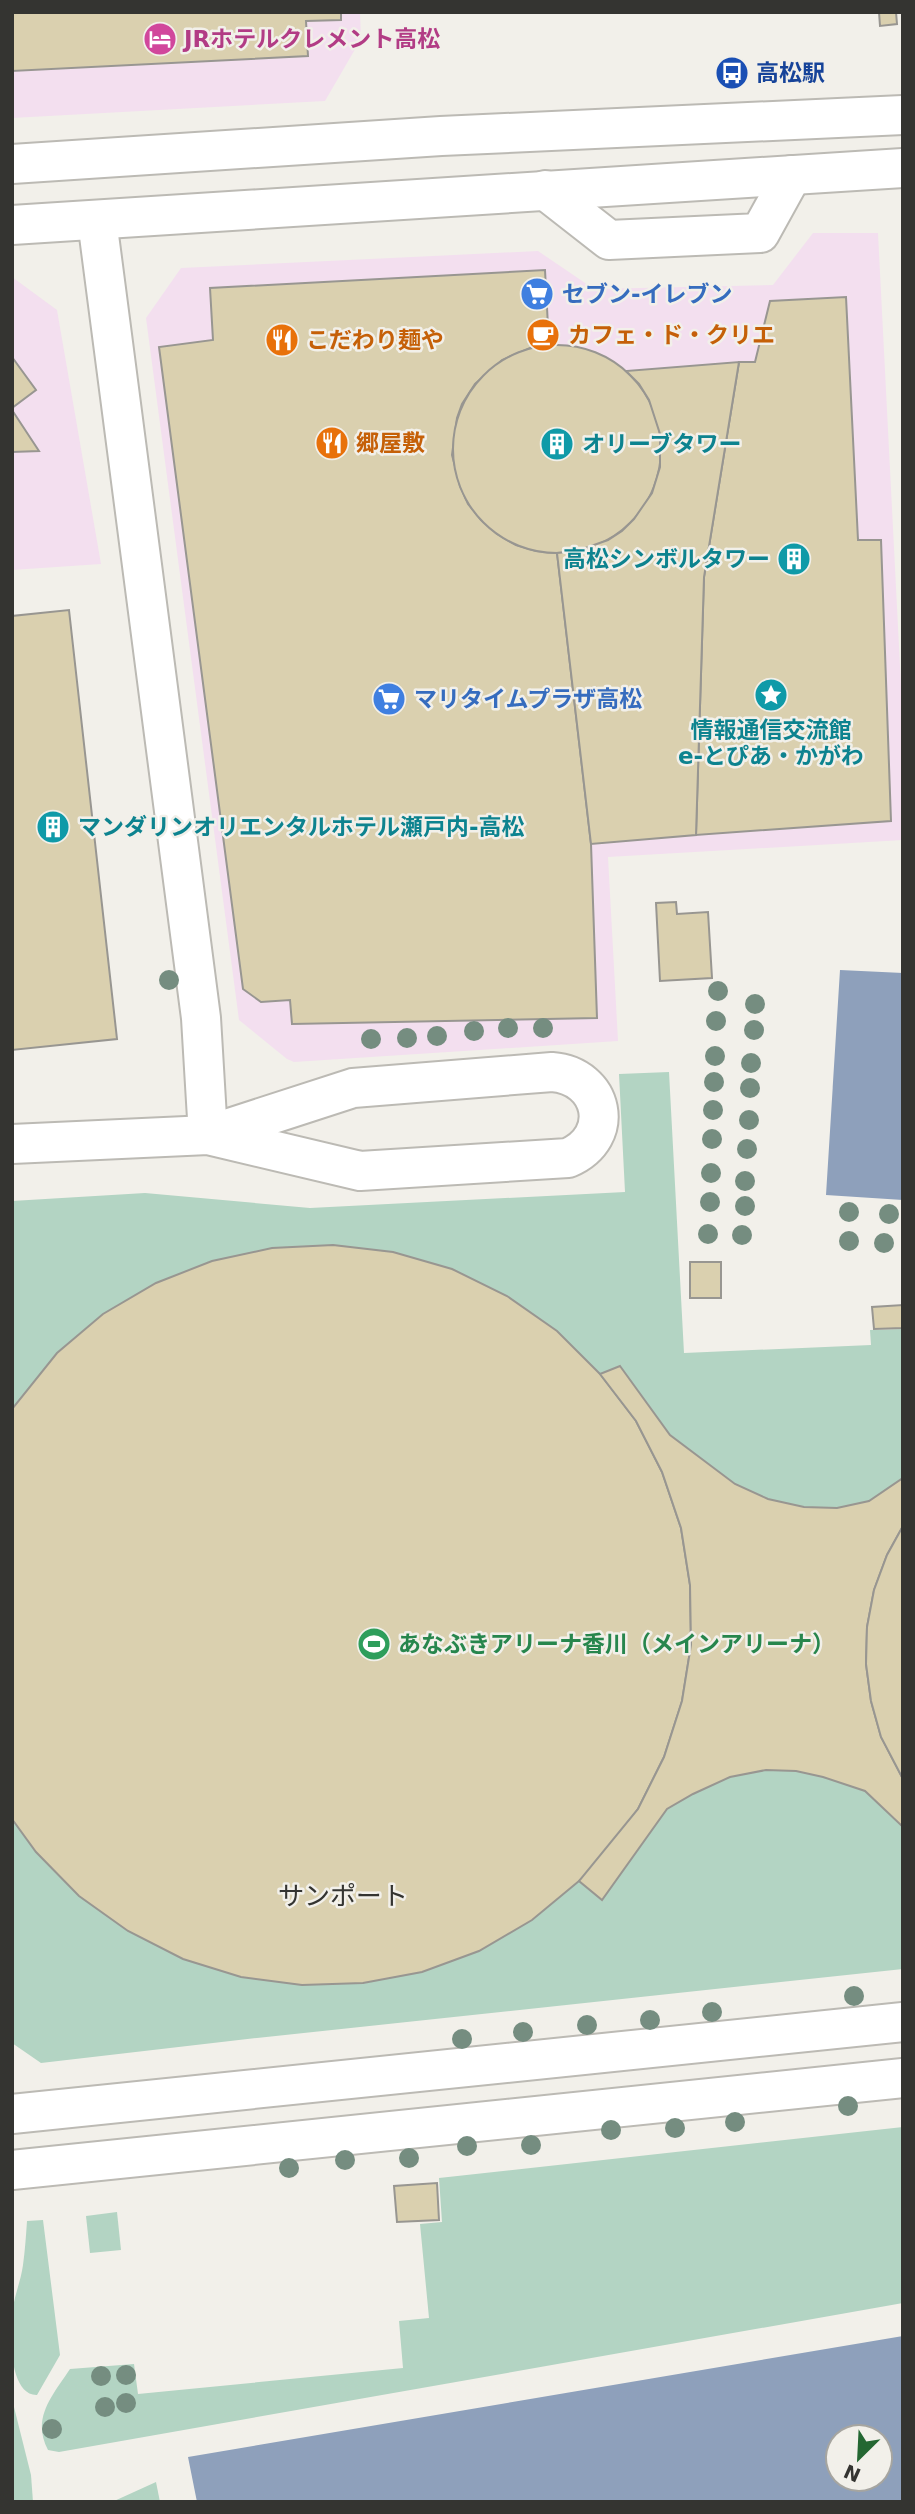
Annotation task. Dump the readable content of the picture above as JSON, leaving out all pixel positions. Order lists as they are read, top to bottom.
{
  "districts": ["サンポート"],
  "places": {
    "hotel": ["JRホテルクレメント高松"],
    "bus stop": ["高松駅"],
    "supermarket": ["セブン-イレブン", "マリタイムプラザ高松"],
    "cafe": ["カフェ・ド・クリエ"],
    "restaurant": ["こだわり麺や", "郷屋敷"],
    "building": ["オリーブタワー", "高松シンボルタワー", "マンダリンオリエンタルホテル瀬戸内-高松"],
    "place": ["情報通信交流館 e-とぴあ・かがわ"],
    "sports": ["あなぶきアリーナ香川（メインアリーナ）"]
  },
  "north": "bottom left"
}
